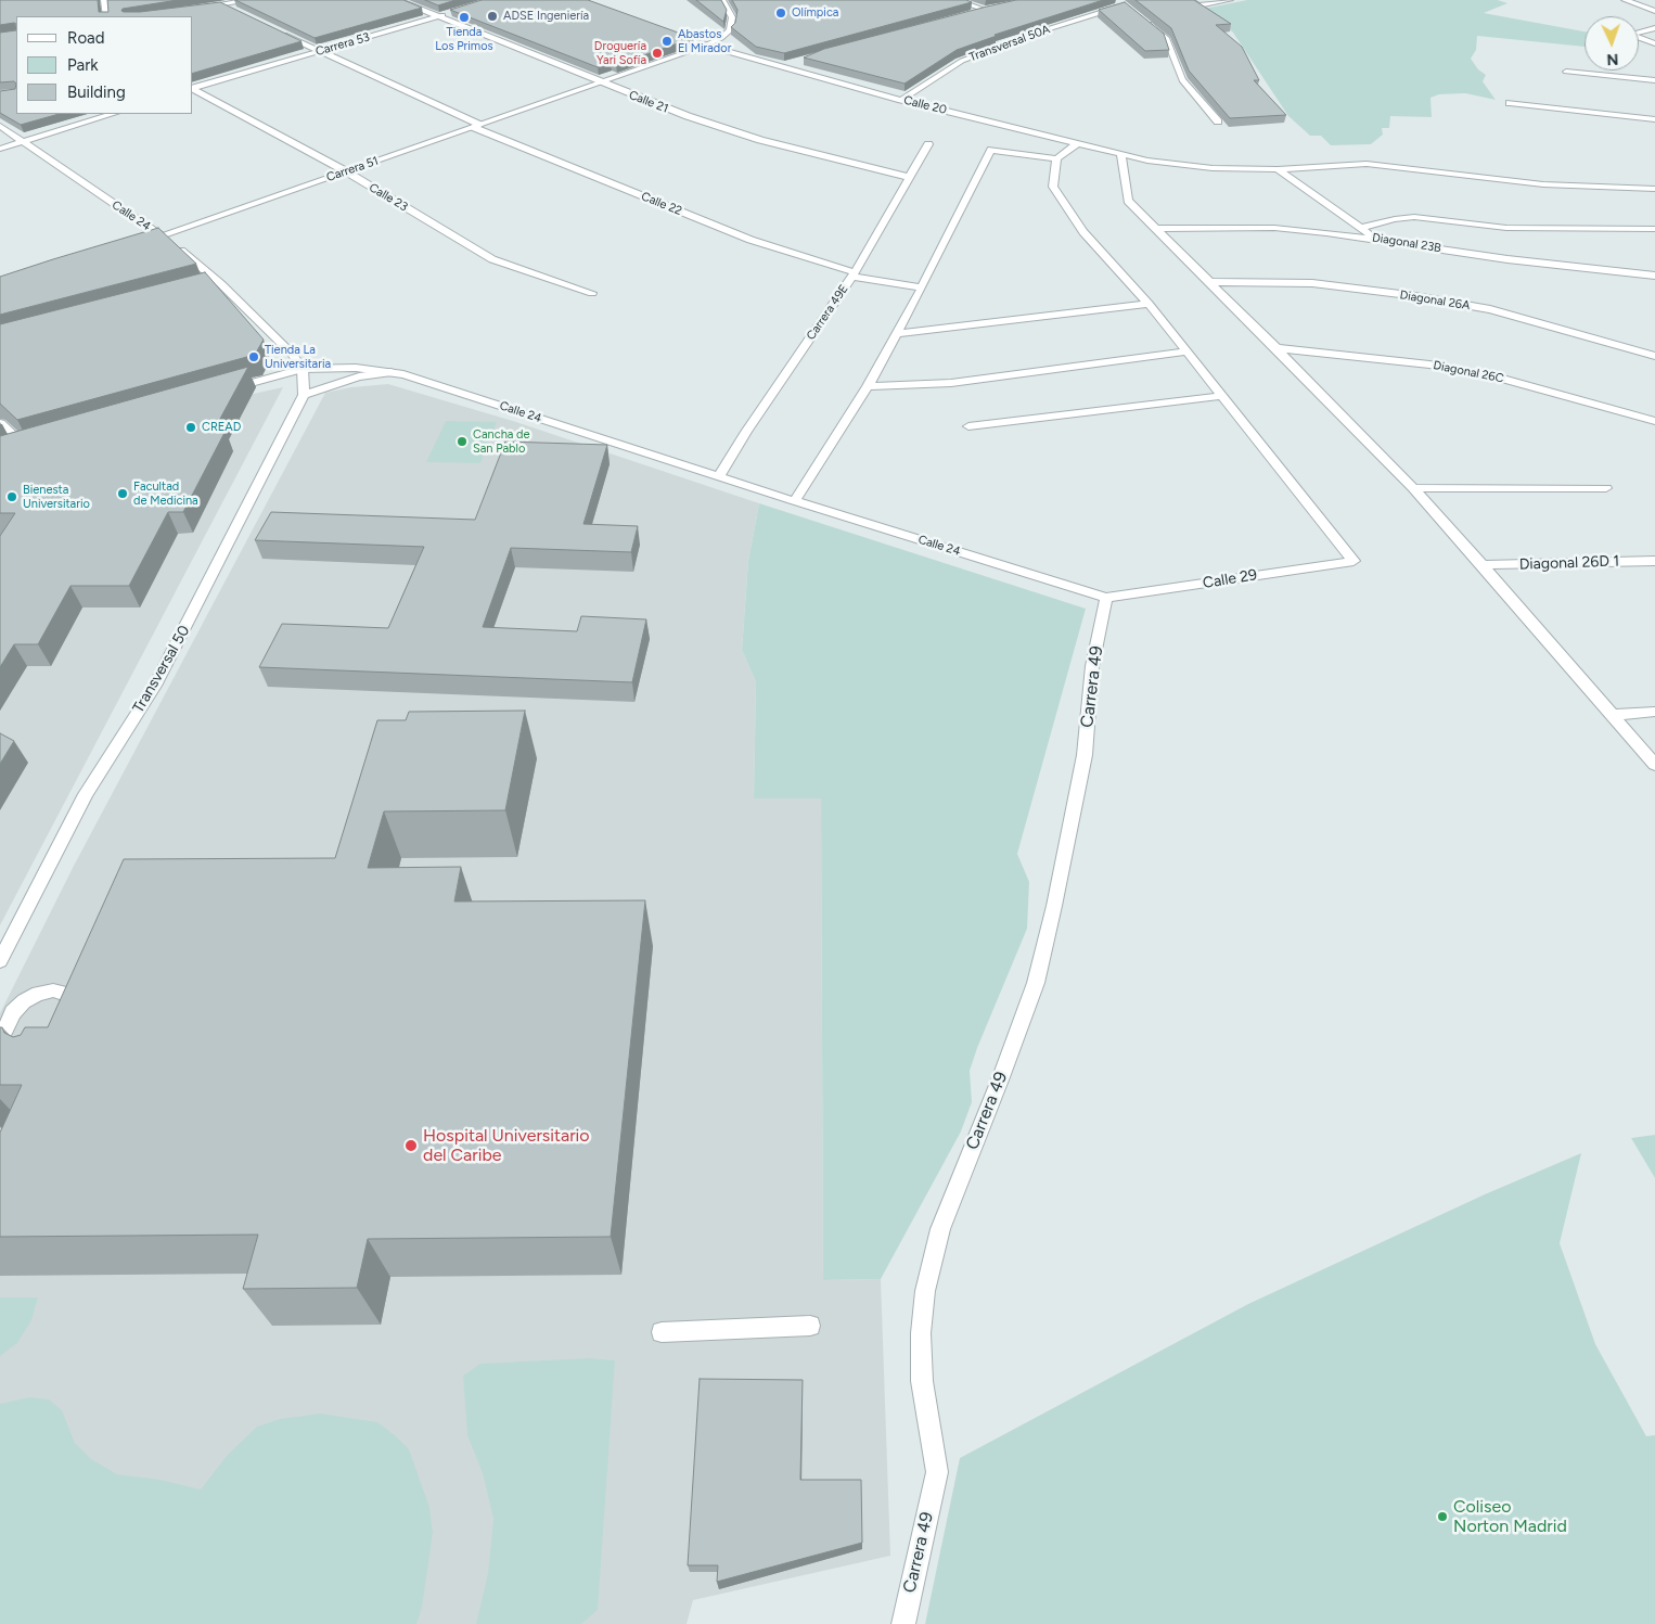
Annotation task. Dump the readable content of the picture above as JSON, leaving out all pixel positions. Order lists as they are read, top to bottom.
{
  "streets": {
    "street": [
      "Transversal 50A",
      "Carrera 53",
      "Calle 21",
      "Calle 20",
      "Carrera 51",
      "Calle 23",
      "Calle 22",
      "Calle 24",
      "Diagonal 23B",
      "Diagonal 26A",
      "Carrera 49E",
      "Diagonal 26C",
      "Diagonal 26D 1",
      "Calle 29",
      "Transversal 50",
      "Carrera 49"
    ]
  },
  "crossings": [
    ["Transversal 50A", "Calle 20"],
    ["Carrera 53", "Calle 21"],
    ["Carrera 53", "Calle 22"],
    ["Calle 21", "Carrera 51"],
    ["Calle 21", "Carrera 49E"],
    ["Calle 20", "Carrera 51"],
    ["Carrera 51", "Calle 23"],
    ["Carrera 51", "Calle 22"],
    ["Carrera 51", "Calle 24"],
    ["Calle 22", "Carrera 49E"],
    ["Calle 24", "Carrera 49E"],
    ["Calle 24", "Calle 29"],
    ["Calle 24", "Transversal 50"],
    ["Calle 24", "Carrera 49"],
    ["Calle 29", "Carrera 49"]
  ],
  "places": [
    "Olímpica",
    "ADSE Ingeniería",
    "Tienda Los Primos",
    "Abastos El Mirador",
    "Droguería Yari Sofía",
    "Tienda La Universitaria",
    "CREAD",
    "Cancha de San Pablo",
    "Facultad de Medicina",
    "Bienesta Universitario",
    "Hospital Universitario del Caribe",
    "Coliseo Norton Madrid"
  ],
  "legend": ["Road", "Park", "Building"],
  "north": "bottom"
}
